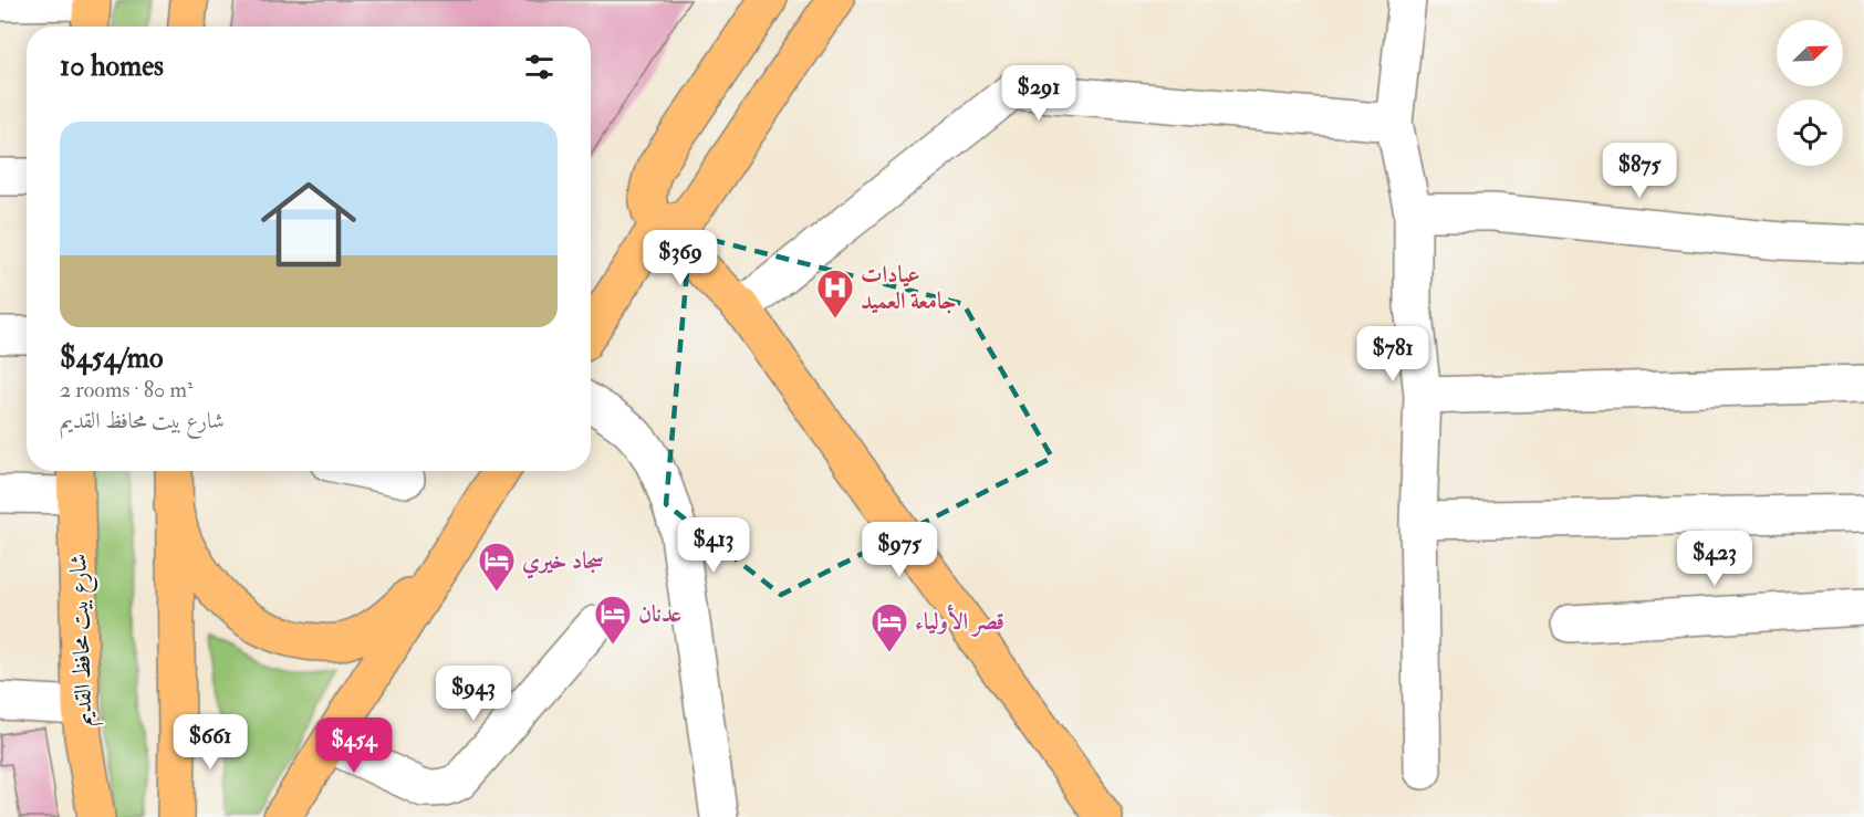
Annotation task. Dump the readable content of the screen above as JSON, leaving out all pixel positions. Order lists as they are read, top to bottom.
{
  "streets": {
    "main road": ["شارع بيت محافظ القديم"]
  },
  "places": {
    "hospital": ["عيادات جامعة العميد"],
    "hotel": ["سجاد خيري", "عدنان", "قصر الأولياء"]
  },
  "north": "top right",
  "page": {
    "heading": "10 homes",
    "price": [
      "$291",
      "$875",
      "$369",
      "$781",
      "$413",
      "$975",
      "$423",
      "$943",
      "$661",
      "$454"
    ],
    "list": [
      {
        "name": "$454/mo",
        "note": "2 rooms · 80 m² · شارع بيت محافظ القديم"
      }
    ]
  }
}
